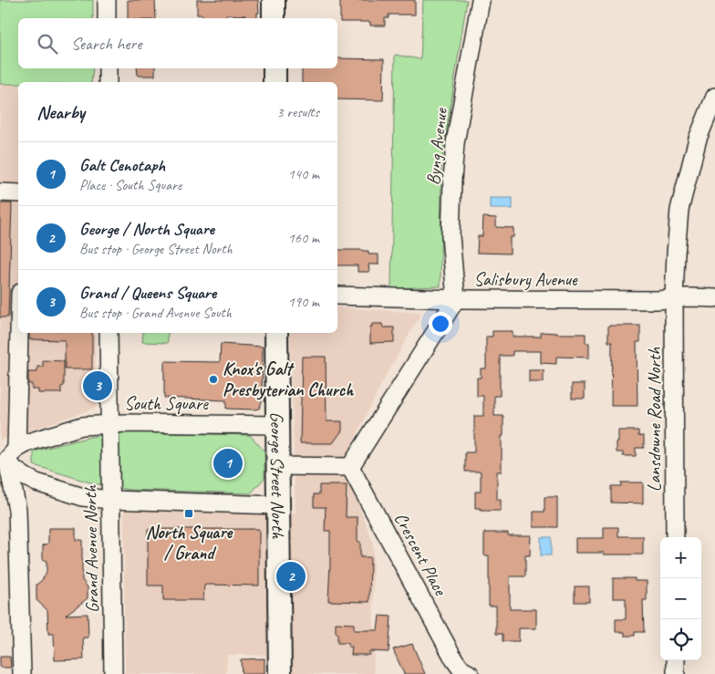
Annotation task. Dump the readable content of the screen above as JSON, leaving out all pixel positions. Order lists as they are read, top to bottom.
{
  "streets": {
    "main road": ["George Street North"],
    "street": [
      "Byng Avenue",
      "Salisbury Avenue",
      "South Square",
      "Lansdowne Road North",
      "Grand Avenue North",
      "Crescent Place"
    ]
  },
  "crossings": [
    ["Byng Avenue", "Salisbury Avenue"],
    ["Salisbury Avenue", "Lansdowne Road North"],
    ["South Square", "George Street North"],
    ["South Square", "Grand Avenue North"]
  ],
  "places": {
    "other": ["Knox's Galt Presbyterian Church"],
    "transit": ["North Square / Grand"]
  },
  "page": {
    "search": "Search here",
    "heading": ["Nearby", "3 results"],
    "list": [
      {
        "mark": "1",
        "name": "Galt Cenotaph",
        "note": "Place · South Square",
        "value": "140 m"
      },
      {
        "mark": "2",
        "name": "George / North Square",
        "note": "Bus stop · George Street North",
        "value": "160 m"
      },
      {
        "mark": "3",
        "name": "Grand / Queens Square",
        "note": "Bus stop · Grand Avenue South",
        "value": "190 m"
      }
    ],
    "pins": ["3", "1", "2"],
    "map_buttons": ["+", "−"]
  }
}
